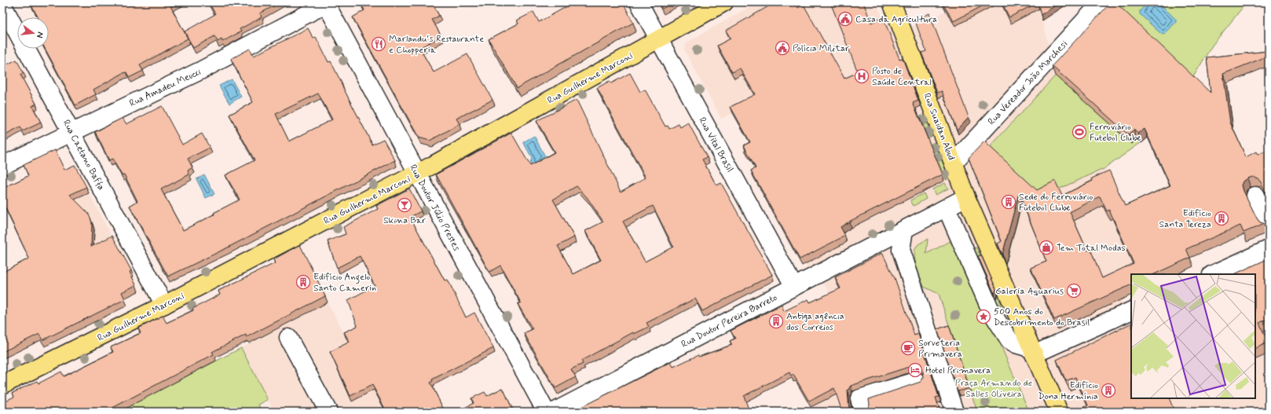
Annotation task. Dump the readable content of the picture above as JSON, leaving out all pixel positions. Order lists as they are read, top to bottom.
{
  "streets": {
    "main road": ["Rua Guilherme Marconi", "Rua Suaidan Abud"],
    "street": [
      "Rua Vereador João Marchesi",
      "Rua Amadeu Meucci",
      "Rua Vital Brasil",
      "Rua Caetano Baffa",
      "Rua Doutor Júlio Prestes",
      "Rua Doutor Pereira Barreto"
    ]
  },
  "crossings": [
    ["Rua Guilherme Marconi", "Rua Vital Brasil"],
    ["Rua Guilherme Marconi", "Rua Caetano Baffa"],
    ["Rua Guilherme Marconi", "Rua Doutor Júlio Prestes"],
    ["Rua Vereador João Marchesi", "Rua Suaidan Abud"],
    ["Rua Amadeu Meucci", "Rua Caetano Baffa"],
    ["Rua Amadeu Meucci", "Rua Doutor Júlio Prestes"],
    ["Rua Vital Brasil", "Rua Doutor Pereira Barreto"]
  ],
  "parks": ["Praça Armando de Salles Oliveira"],
  "places": {
    "public building": ["Casa da Agricultura", "Polícia Militar"],
    "restaurant": ["Marlandu's Restaurante e Chopperia"],
    "hospital": ["Posto de Saúde Central"],
    "sports": ["Ferroviário Futebol Clube"],
    "building": [
      "Sede do Ferroviário Futebol Clube",
      "Edifício Santa Tereza",
      "Edifício Angelo Santo Camerin",
      "Antiga agência dos Correios",
      "Edifício Dona Hermínia"
    ],
    "bar": ["Skina Bar"],
    "shop": ["Tem Total Modas"],
    "supermarket": ["Galeria Aquarius"],
    "place": ["500 Anos do Descobrimento do Brasil"],
    "cafe": ["Sorveteria Primavera"],
    "hotel": ["Hotel Primavera"]
  },
  "north": "right"
}
